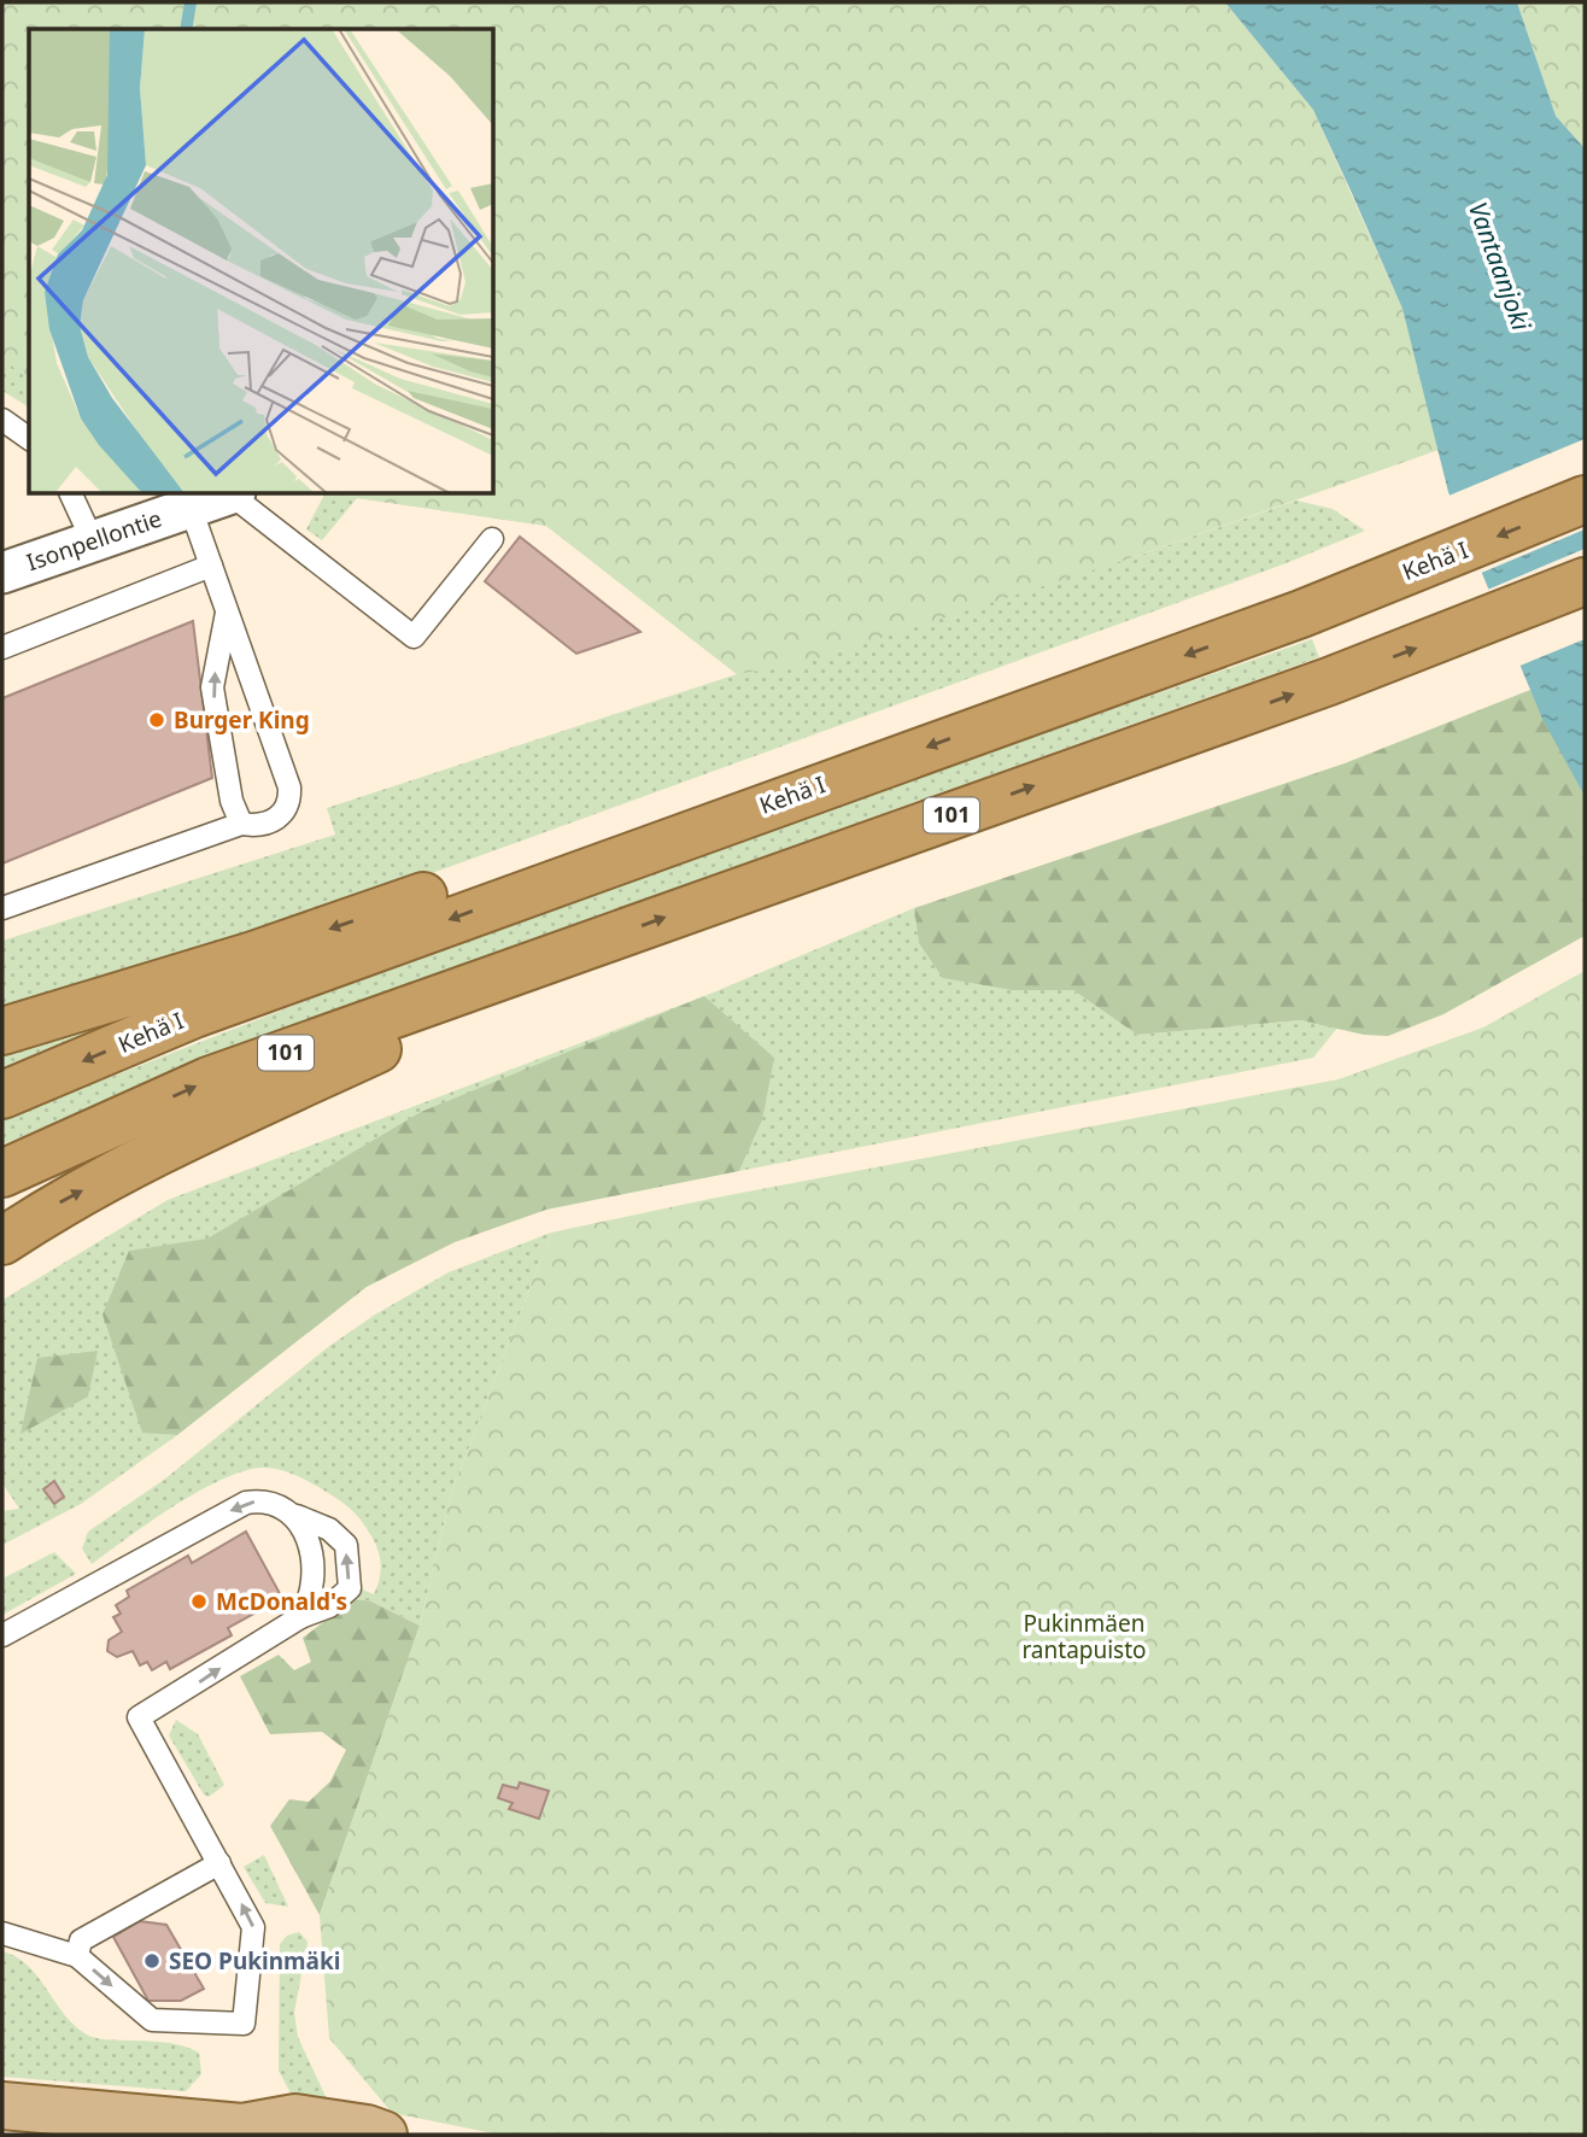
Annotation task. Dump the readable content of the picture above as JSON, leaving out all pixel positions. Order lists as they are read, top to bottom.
{
  "streets": {
    "highway": ["Kehä I", "101"],
    "street": ["Isonpellontie"]
  },
  "water": ["Vantaanjoki"],
  "parks": ["Pukinmäen rantapuisto"],
  "places": ["Burger King", "McDonald's", "SEO Pukinmäki"]
}
